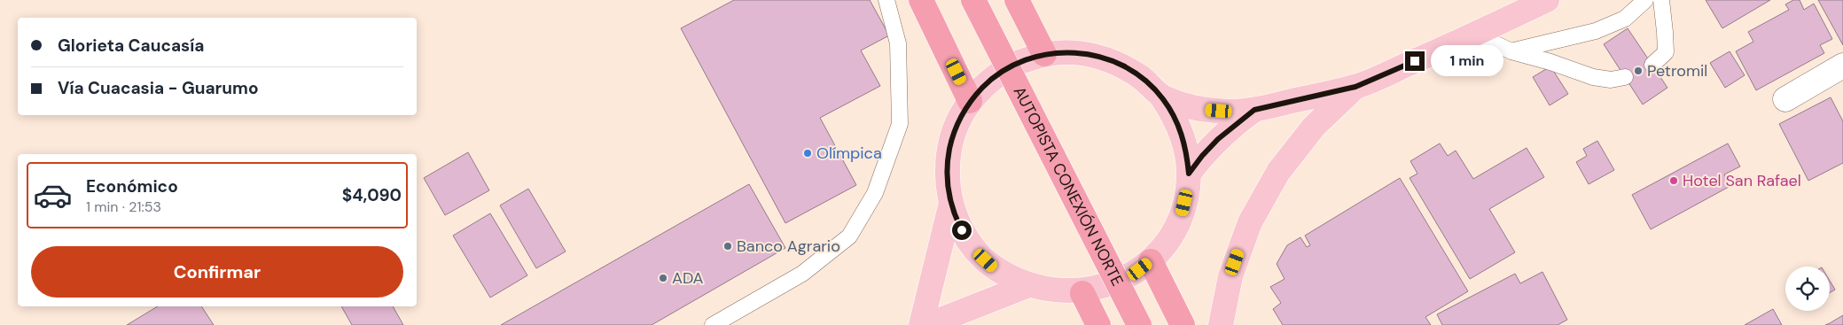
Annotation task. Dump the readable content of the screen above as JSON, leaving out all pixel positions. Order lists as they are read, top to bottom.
{
  "streets": {
    "highway": ["AUTOPISTA CONEXIÓN NORTE"]
  },
  "places": [
    "Petromil",
    "Olímpica",
    "Hotel San Rafael",
    "Banco Agrario",
    "ADA"
  ],
  "page": {
    "banner": ["Glorieta Caucasía", "Vía Cuacasia - Guarumo"],
    "bubble": "1 min",
    "list": [
      {
        "name": "Económico",
        "note": "1 min · 21:53",
        "value": "$4,090"
      }
    ],
    "buttons": "Confirmar"
  }
}
